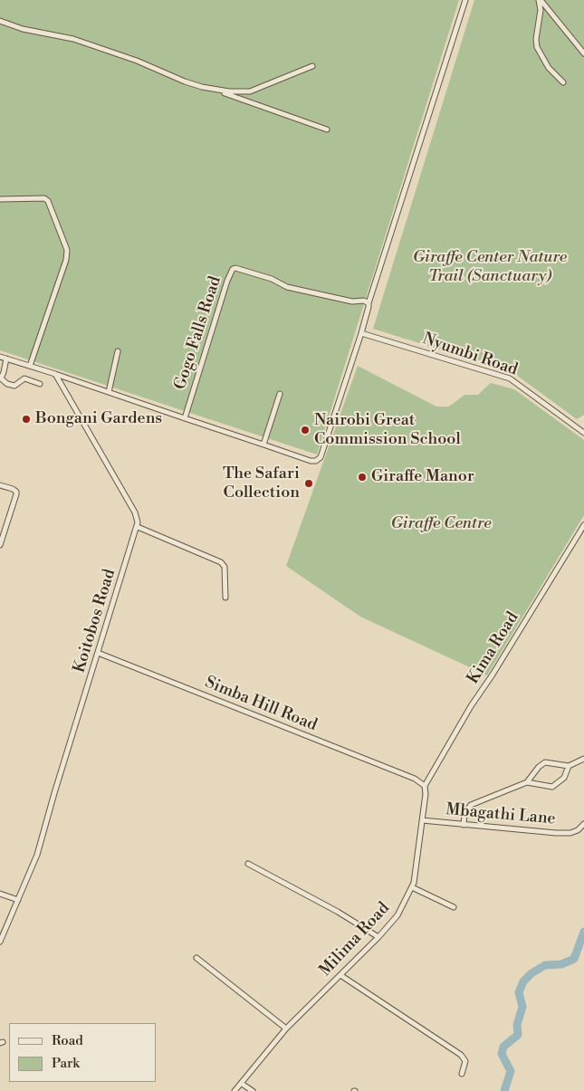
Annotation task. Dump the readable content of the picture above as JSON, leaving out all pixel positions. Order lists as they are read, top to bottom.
{
  "streets": {
    "street": [
      "Gogo Falls Road",
      "Nyumbi Road",
      "Koitobos Road",
      "Kima Road",
      "Simba Hill Road",
      "Mbagathi Lane",
      "Milima Road"
    ]
  },
  "crossings": [
    ["Koitobos Road", "Simba Hill Road"],
    ["Kima Road", "Simba Hill Road"],
    ["Kima Road", "Milima Road"],
    ["Simba Hill Road", "Milima Road"],
    ["Mbagathi Lane", "Milima Road"]
  ],
  "parks": ["Giraffe Center Nature Trail (Sanctuary)", "Giraffe Centre"],
  "places": [
    "Bongani Gardens",
    "Nairobi Great Commission School",
    "Giraffe Manor",
    "The Safari Collection"
  ],
  "legend": ["Road", "Park"]
}
